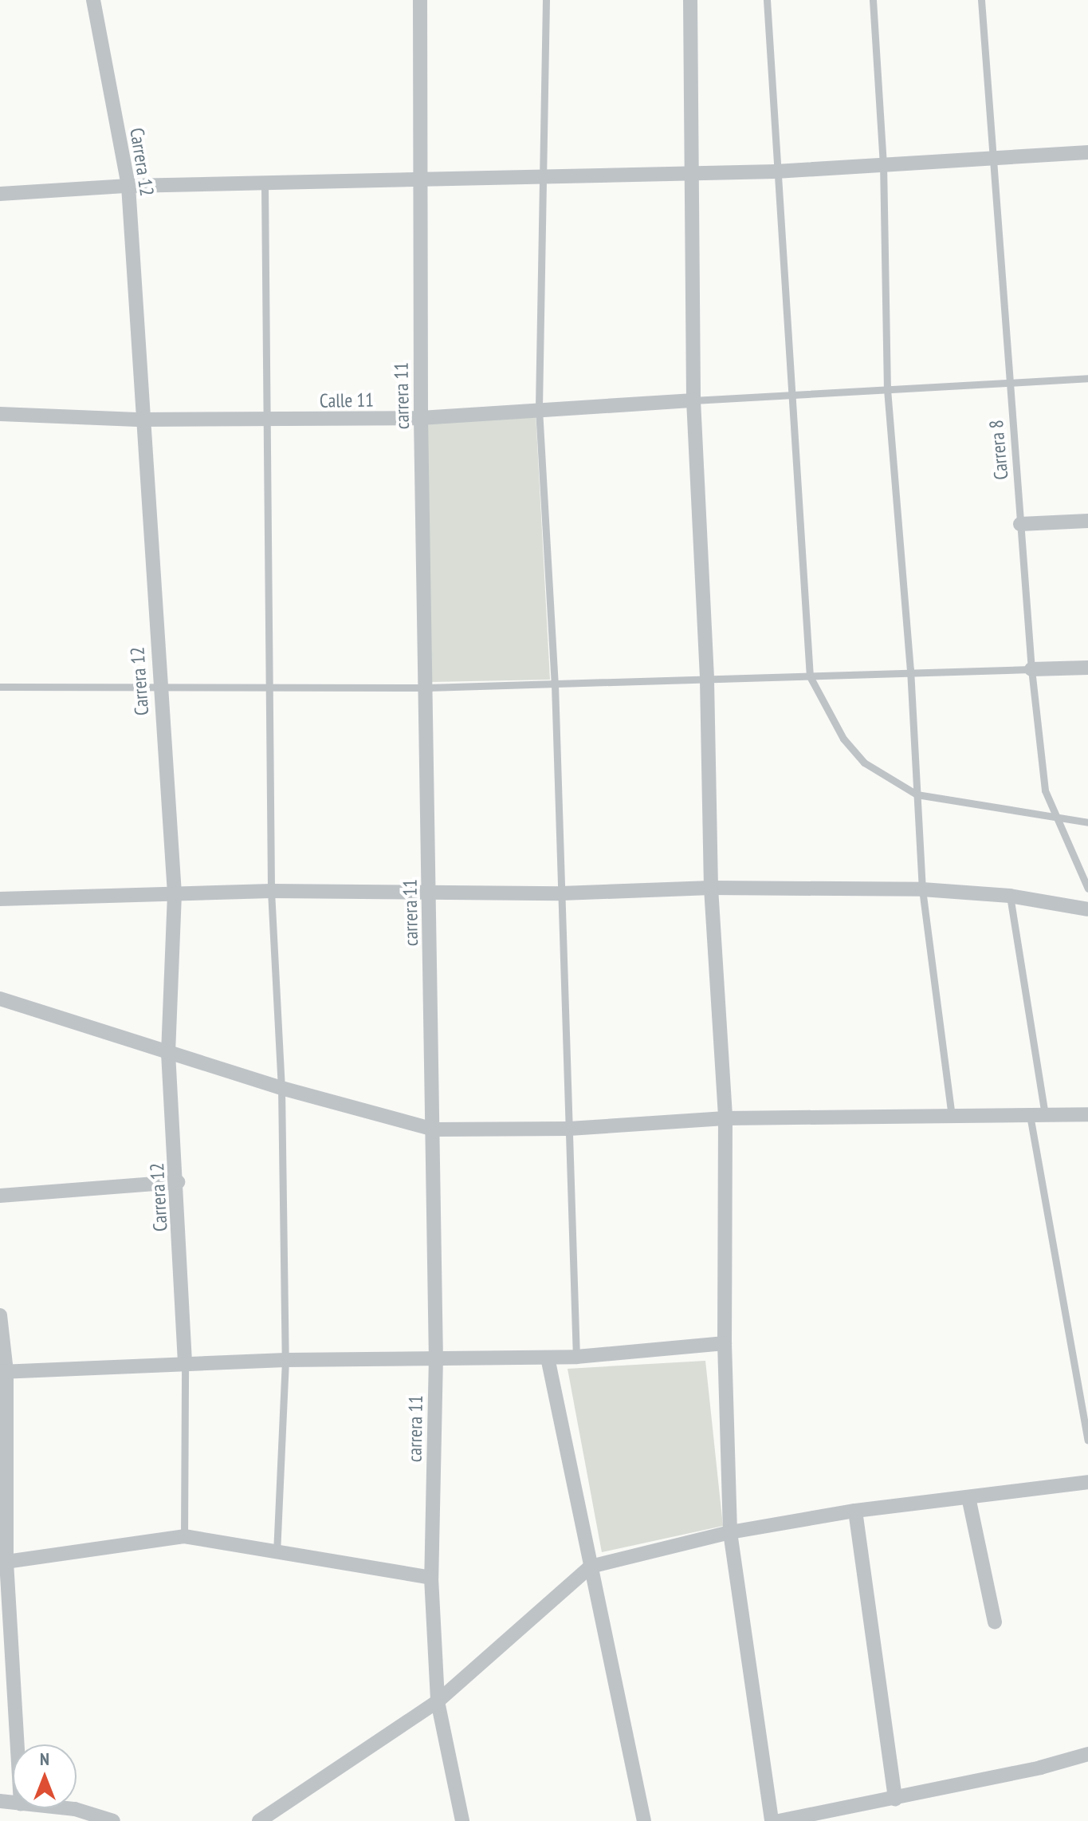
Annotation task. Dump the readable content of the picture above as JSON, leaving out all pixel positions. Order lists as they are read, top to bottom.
{
  "streets": {
    "street": ["Carrera 12", "carrera 11", "Calle 11"],
    "lane": ["Carrera 8"]
  },
  "crossings": [
    ["Carrera 12", "Calle 11"],
    ["carrera 11", "Calle 11"]
  ],
  "north": "top"
}
